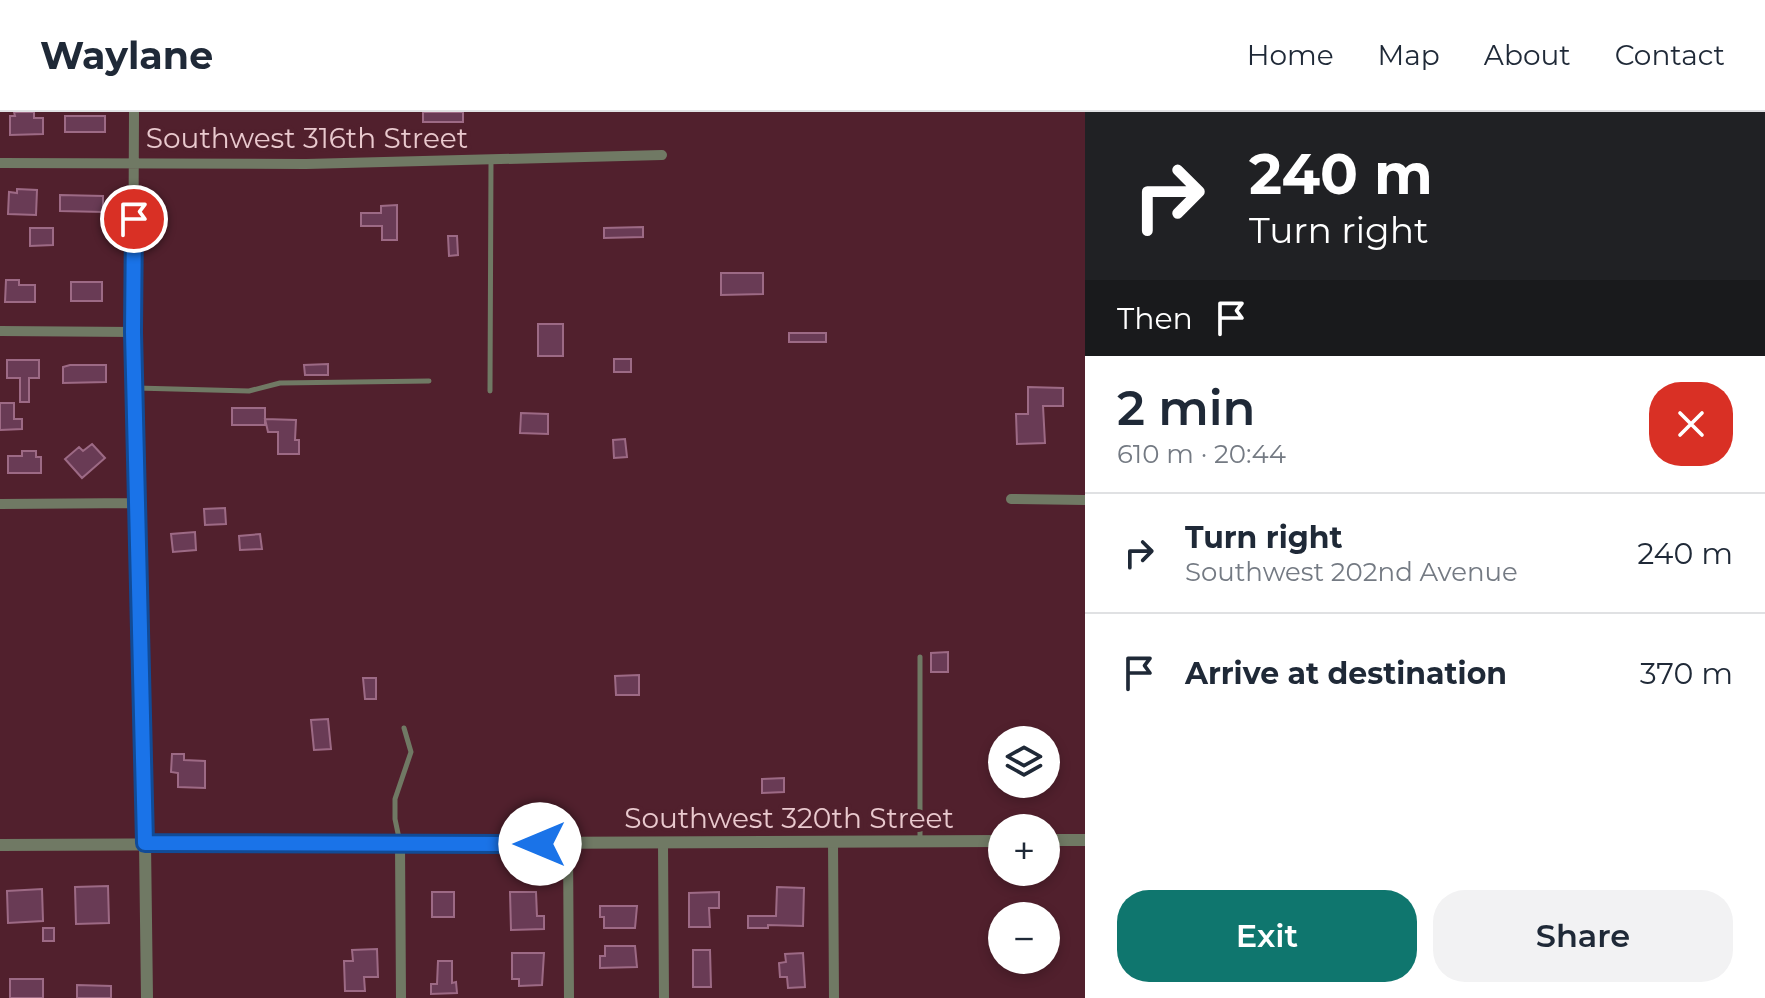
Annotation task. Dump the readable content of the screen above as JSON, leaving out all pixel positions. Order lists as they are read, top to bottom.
{
  "streets": {
    "street": ["Southwest 316th Street", "Southwest 320th Street"]
  },
  "page": {
    "header": "Waylane",
    "nav": [
      "Home",
      "Map",
      "About",
      "Contact"
    ],
    "turn": ["240 m", "Turn right"],
    "then": "Then",
    "heading": ["2 min", "610 m · 20:44"],
    "list": [
      {
        "name": "Turn right",
        "note": "Southwest 202nd Avenue",
        "value": "240 m"
      },
      {
        "name": "Arrive at destination",
        "value": "370 m"
      }
    ],
    "map_buttons": ["+", "−"],
    "buttons": ["Exit", "Share"]
  }
}
